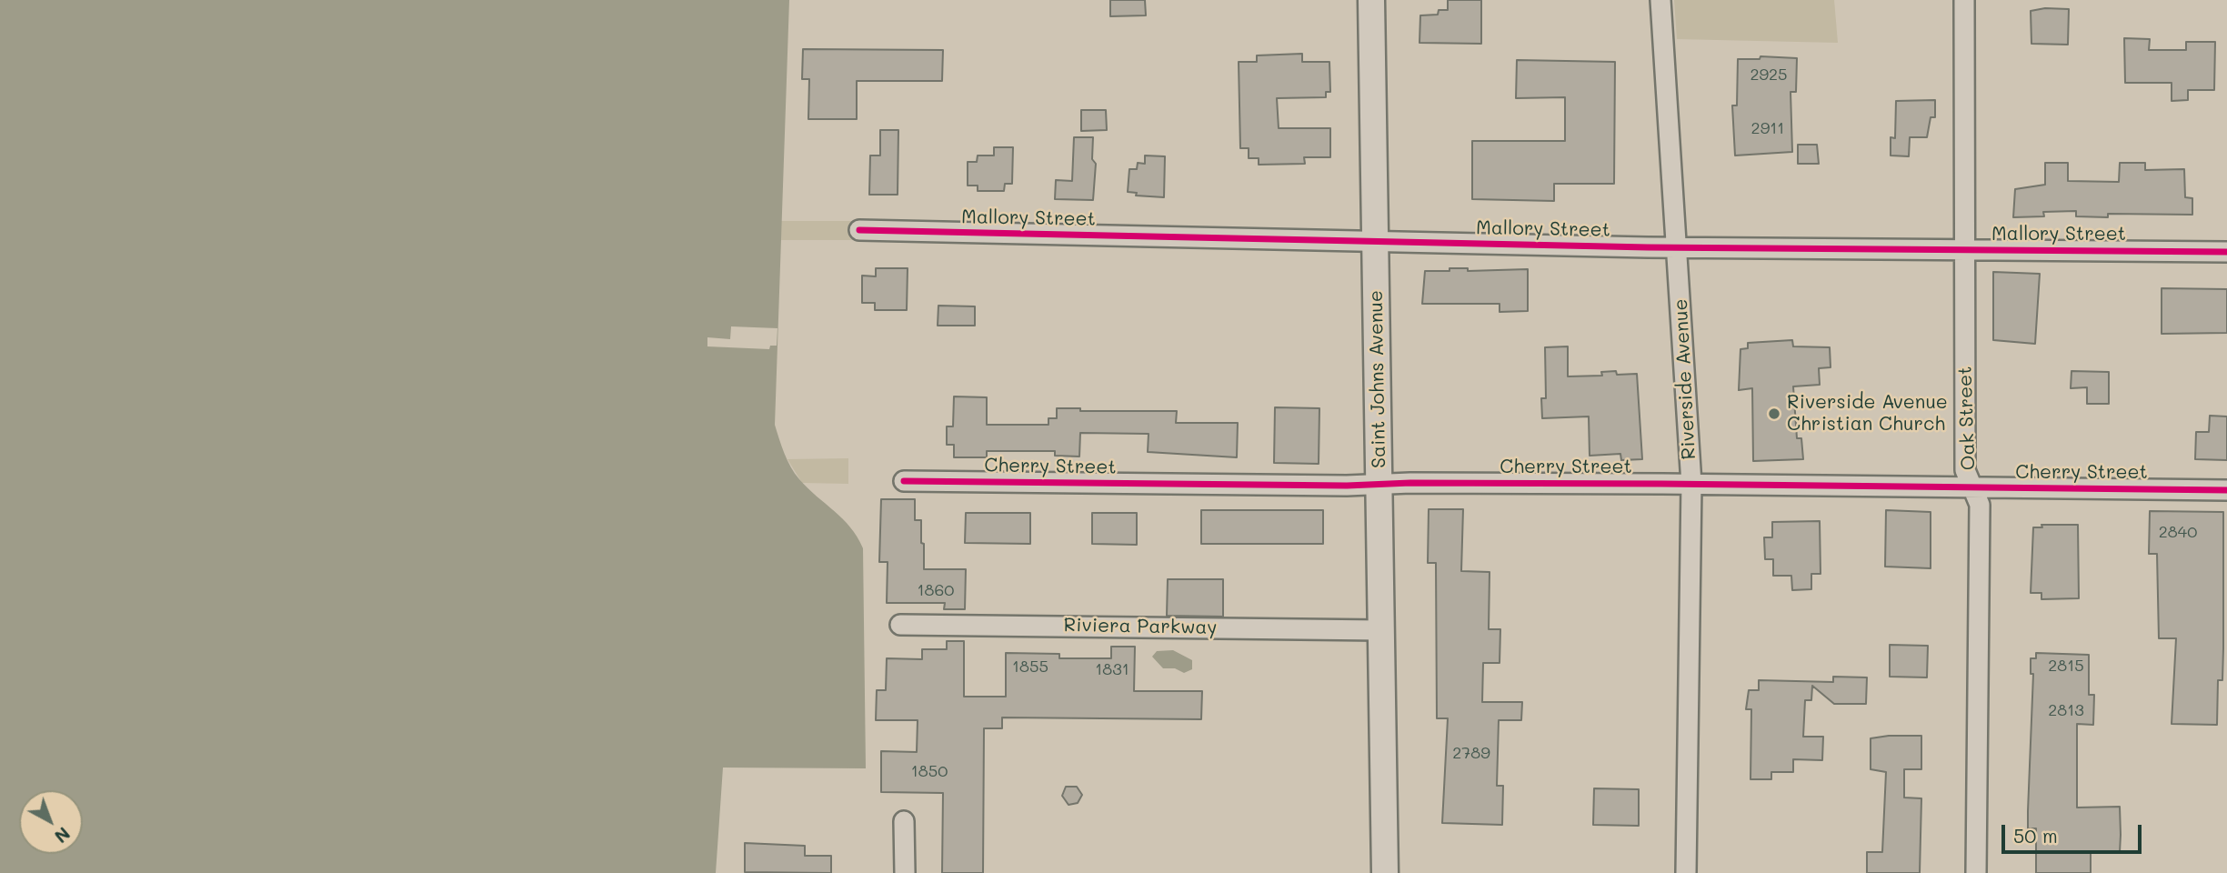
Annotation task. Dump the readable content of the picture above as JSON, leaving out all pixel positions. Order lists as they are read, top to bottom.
{
  "streets": {
    "main road": ["Saint Johns Avenue"],
    "street": [
      "Mallory Street",
      "Riverside Avenue",
      "Oak Street",
      "Cherry Street",
      "Riviera Parkway"
    ]
  },
  "crossings": [
    ["Mallory Street", "Saint Johns Avenue"],
    ["Mallory Street", "Riverside Avenue"],
    ["Mallory Street", "Oak Street"],
    ["Saint Johns Avenue", "Cherry Street"],
    ["Saint Johns Avenue", "Riviera Parkway"],
    ["Riverside Avenue", "Cherry Street"],
    ["Oak Street", "Cherry Street"]
  ],
  "places": ["Riverside Avenue Christian Church"],
  "house_numbers": [
    "2925",
    "2911",
    "2840",
    "1860",
    "2815",
    "1855",
    "1831",
    "2813",
    "2789",
    "1850"
  ],
  "scale_bar": "50 m",
  "north": "bottom right"
}
